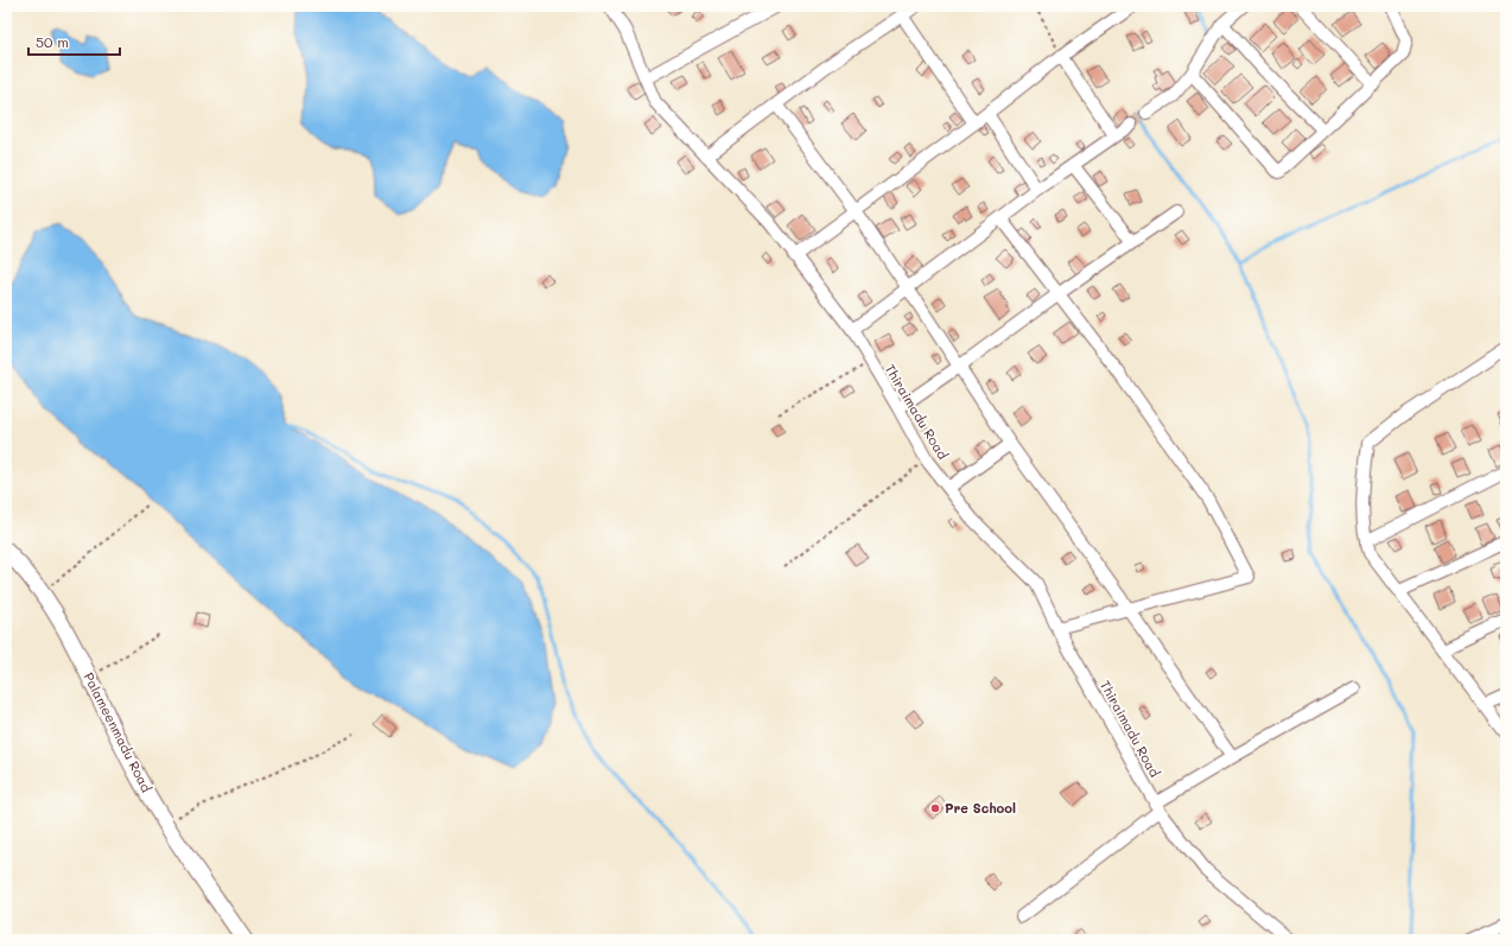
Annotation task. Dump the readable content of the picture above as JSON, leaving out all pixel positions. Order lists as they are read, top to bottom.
{
  "streets": {
    "street": ["Thiraimadu Road", "Palameenmadu Road"]
  },
  "places": ["Pre School"],
  "scale_bar": "50 m"
}
